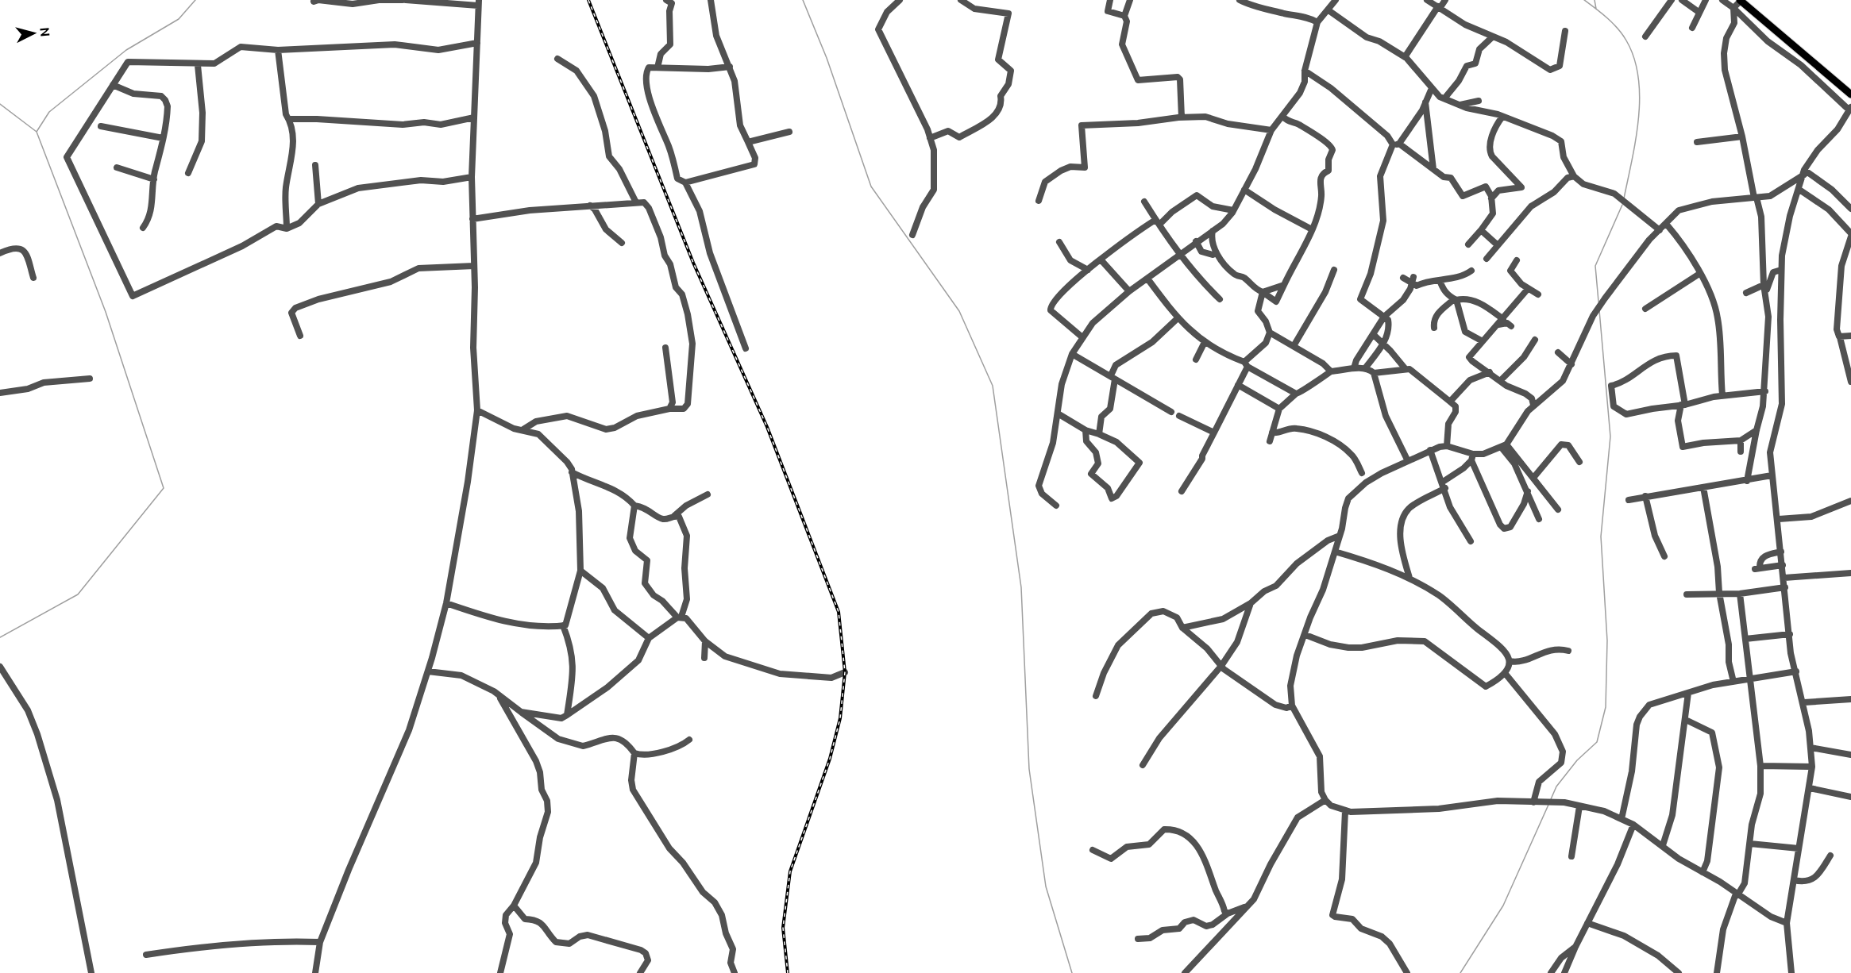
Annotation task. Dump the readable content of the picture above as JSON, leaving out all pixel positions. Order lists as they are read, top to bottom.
{
  "north": "right"
}
